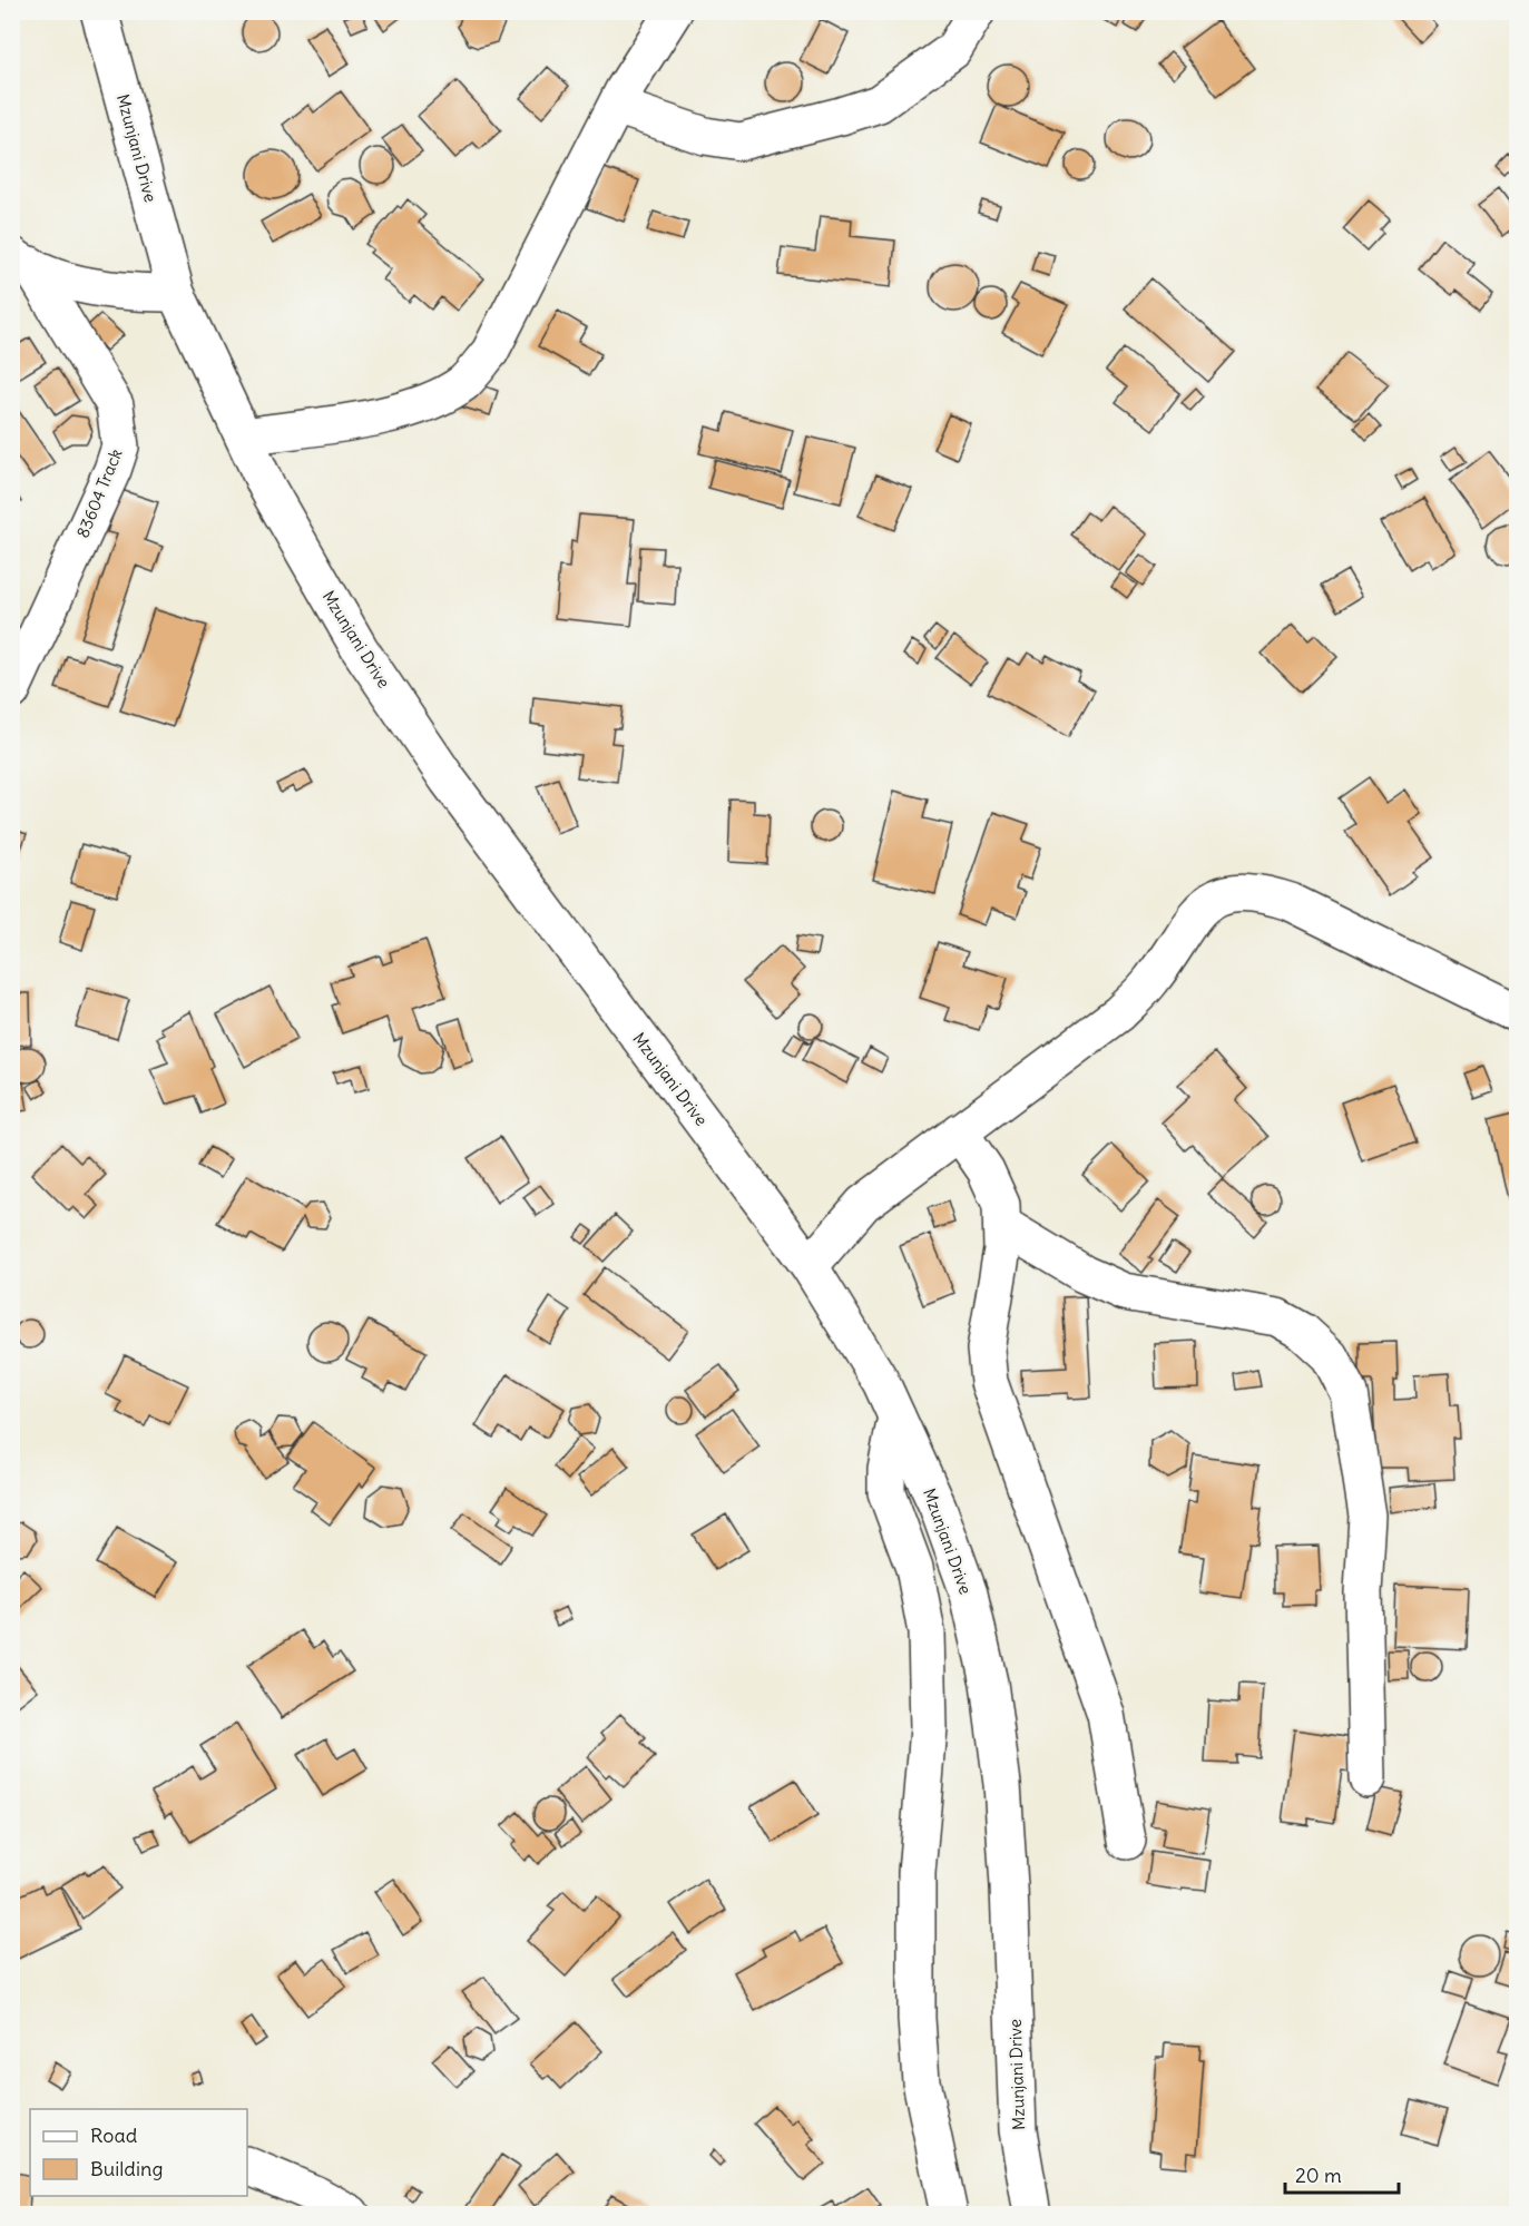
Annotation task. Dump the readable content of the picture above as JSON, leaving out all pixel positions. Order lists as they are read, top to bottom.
{
  "streets": {
    "street": ["Mzunjani Drive", "83604 Track"]
  },
  "legend": ["Road", "Building"],
  "scale_bar": "20 m"
}
